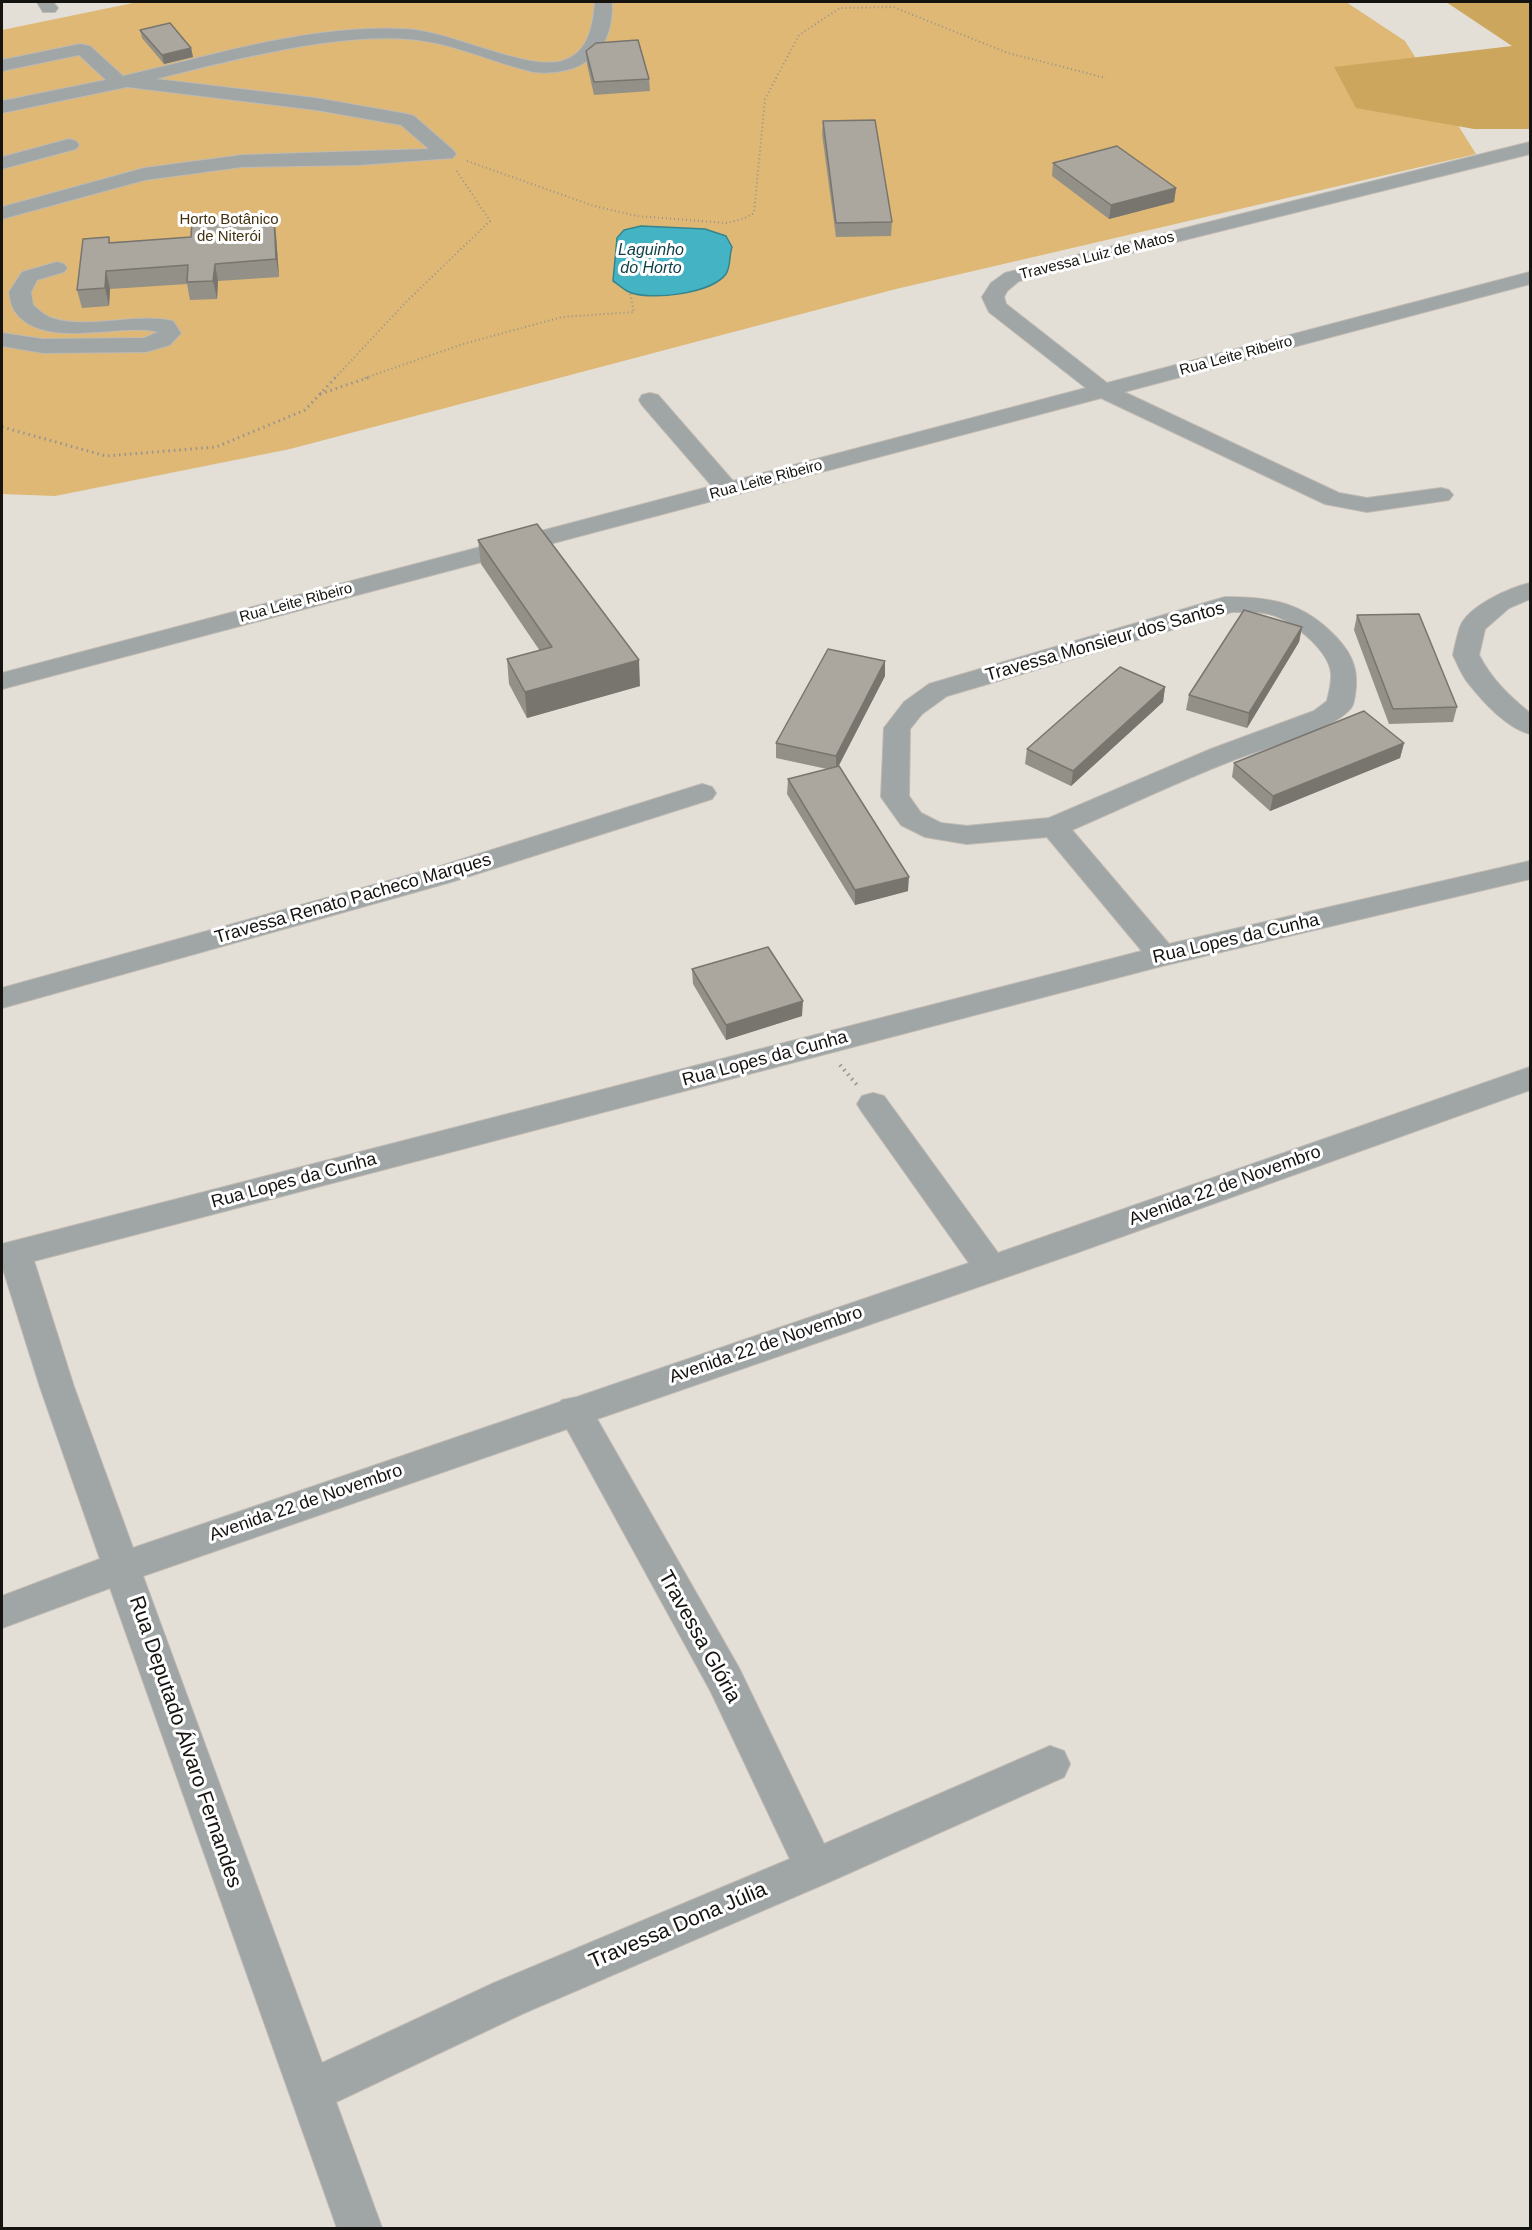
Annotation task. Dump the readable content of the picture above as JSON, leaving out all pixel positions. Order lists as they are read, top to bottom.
{
  "streets": {
    "street": [
      "Travessa Luiz de Matos",
      "Rua Leite Ribeiro",
      "Travessa Monsieur dos Santos",
      "Travessa Renato Pacheco Marques",
      "Rua Lopes da Cunha",
      "Avenida 22 de Novembro",
      "Travessa Glória",
      "Rua Deputado Álvaro Fernandes",
      "Travessa Dona Júlia"
    ]
  },
  "crossings": [
    ["Travessa Luiz de Matos", "Rua Leite Ribeiro"],
    ["Rua Lopes da Cunha", "Rua Deputado Álvaro Fernandes"],
    ["Avenida 22 de Novembro", "Travessa Glória"],
    ["Avenida 22 de Novembro", "Rua Deputado Álvaro Fernandes"],
    ["Travessa Glória", "Travessa Dona Júlia"],
    ["Rua Deputado Álvaro Fernandes", "Travessa Dona Júlia"]
  ],
  "water": ["Laguinho do Horto"],
  "parks": ["Horto Botânico de Niterói"]
}
